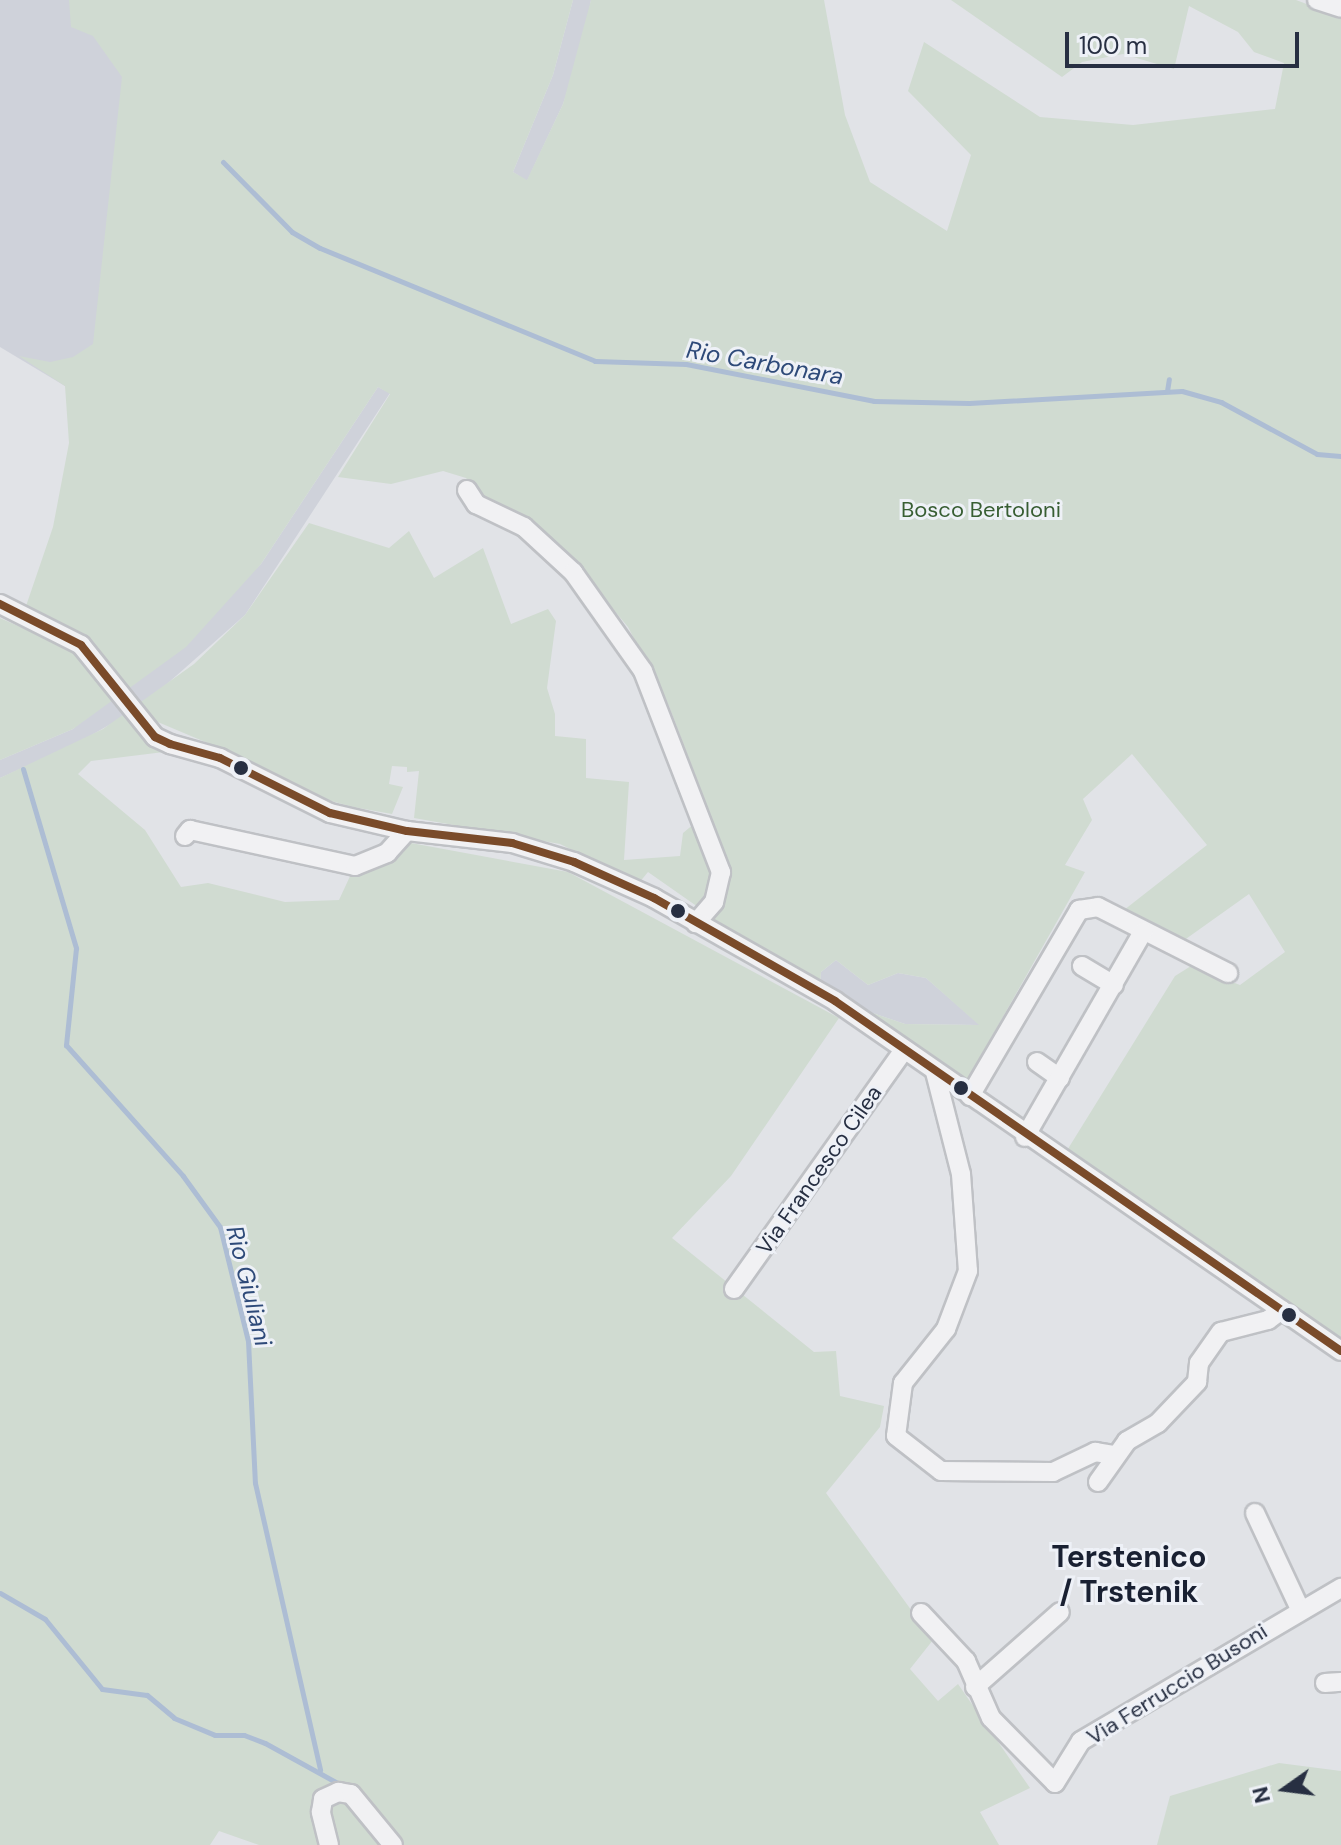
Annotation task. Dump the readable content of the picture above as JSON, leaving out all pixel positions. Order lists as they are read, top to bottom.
{
  "streets": {
    "street": ["Via Francesco Cilea", "Via Ferruccio Busoni"]
  },
  "districts": ["Terstenico / Trstenik"],
  "water": ["Rio Carbonara", "Rio Giuliani"],
  "parks": ["Bosco Bertoloni"],
  "scale_bar": "100 m",
  "north": "left"
}
